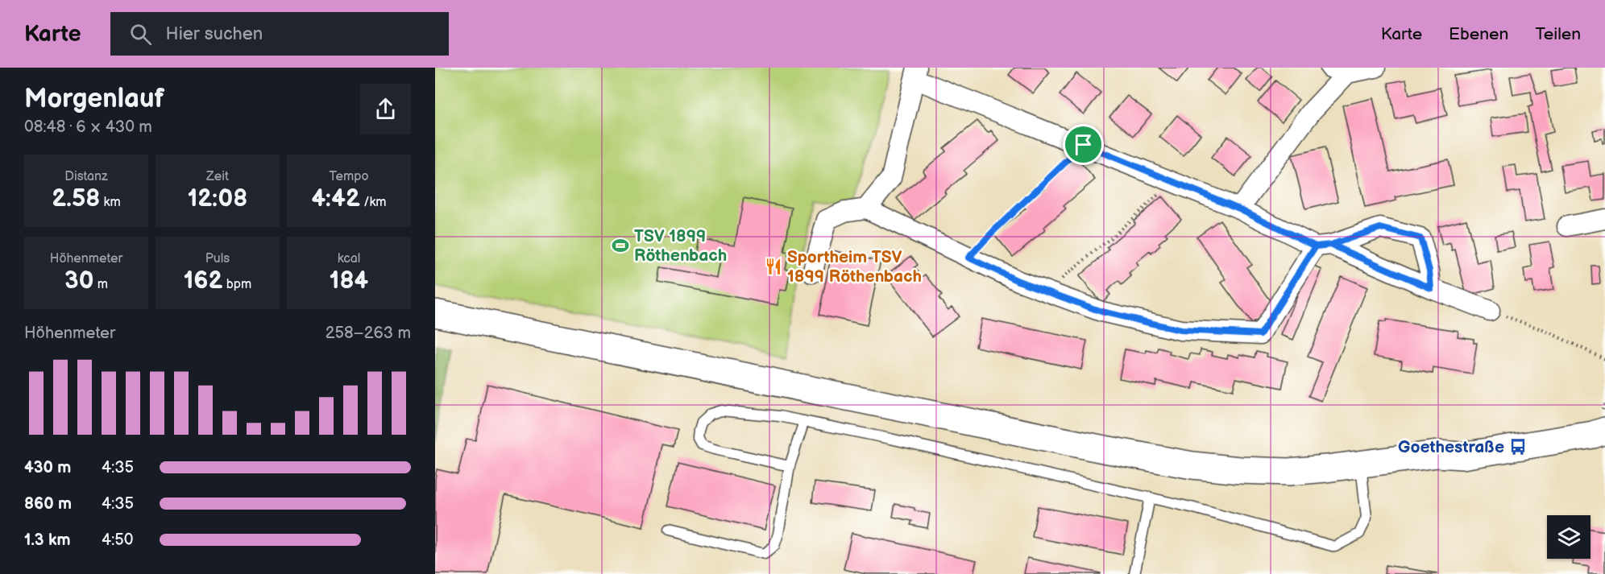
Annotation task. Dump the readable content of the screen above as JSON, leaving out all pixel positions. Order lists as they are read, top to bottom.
{
  "places": {
    "sports": ["TSV 1899 Röthenbach"],
    "restaurant": ["Sportheim TSV 1899 Röthenbach"],
    "bus stop": ["Goethestraße"]
  },
  "page": {
    "header": "Karte",
    "search": "Hier suchen",
    "nav": ["Karte", "Ebenen", "Teilen"],
    "heading": ["Morgenlauf", "08:48 · 6 × 430 m"],
    "stats": [
      ["Distanz", "2.58 km"],
      ["Zeit", "12:08"],
      ["Tempo", "4:42 /km"],
      ["Höhenmeter", "30 m"],
      ["Puls", "162 bpm"],
      ["kcal", "184"]
    ],
    "chart": ["Höhenmeter", "258–263 m"],
    "list": [
      {
        "name": "430 m",
        "note": "4:35"
      },
      {
        "name": "860 m",
        "note": "4:35"
      },
      {
        "name": "1.3 km",
        "note": "4:50"
      }
    ]
  }
}
